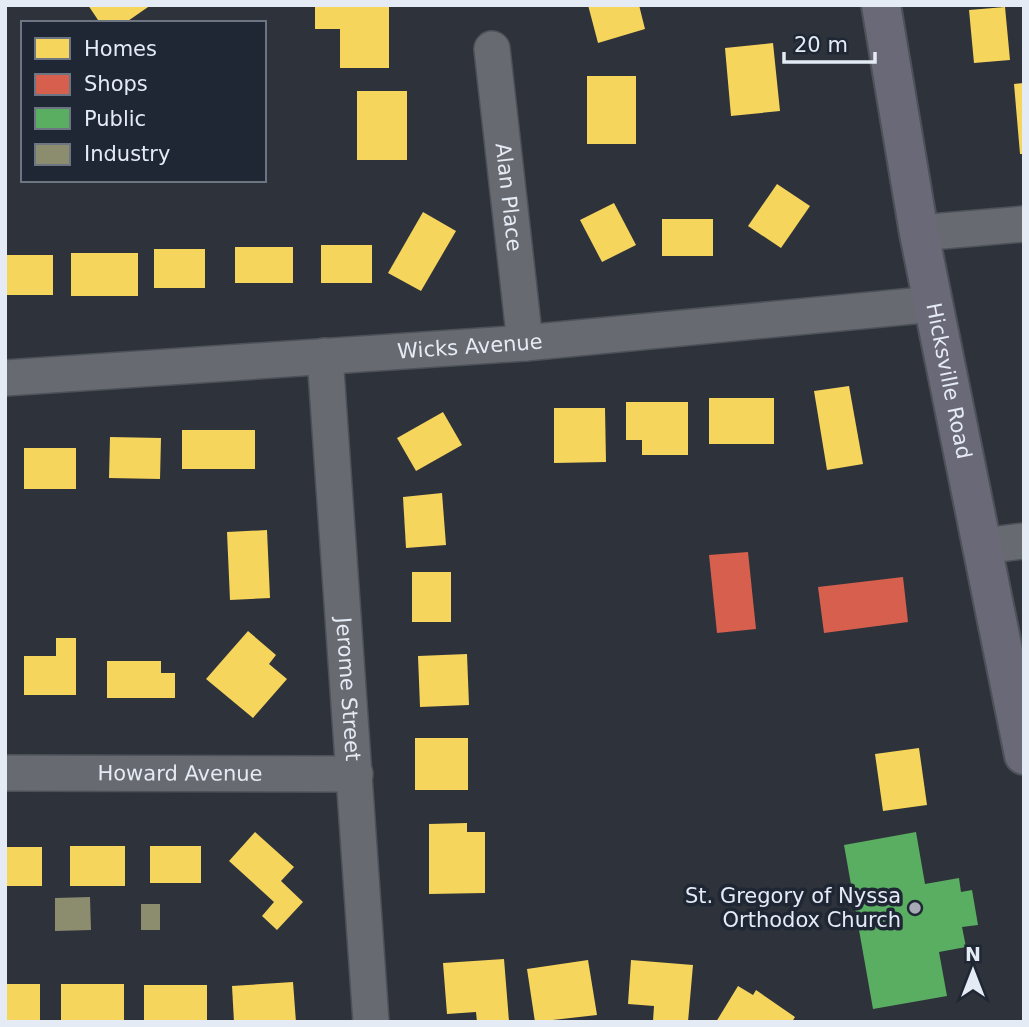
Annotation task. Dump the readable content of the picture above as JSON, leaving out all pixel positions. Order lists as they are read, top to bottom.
{
  "streets": {
    "main road": ["Hicksville Road"],
    "street": [
      "Alan Place",
      "Wicks Avenue",
      "Jerome Street",
      "Howard Avenue"
    ]
  },
  "crossings": [
    ["Alan Place", "Wicks Avenue"],
    ["Wicks Avenue", "Hicksville Road"],
    ["Wicks Avenue", "Jerome Street"],
    ["Jerome Street", "Howard Avenue"]
  ],
  "places": ["St. Gregory of Nyssa Orthodox Church"],
  "legend": [
    "Homes",
    "Shops",
    "Public",
    "Industry"
  ],
  "scale_bar": "20 m",
  "north": "top"
}
